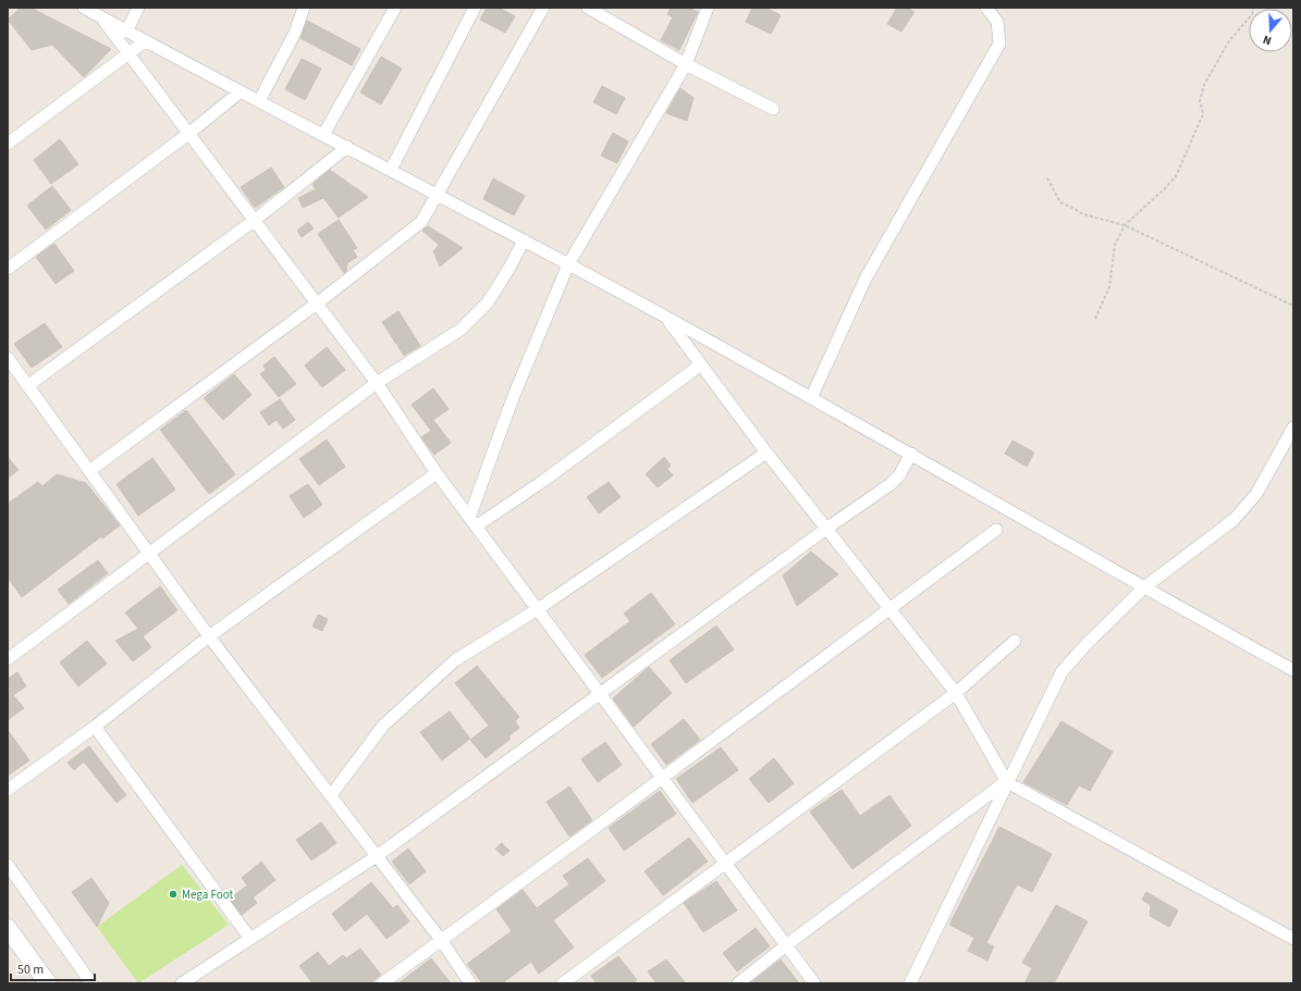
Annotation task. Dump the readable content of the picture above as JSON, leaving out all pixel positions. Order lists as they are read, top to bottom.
{
  "places": ["Mega Foot"],
  "scale_bar": "50 m",
  "north": "bottom"
}
